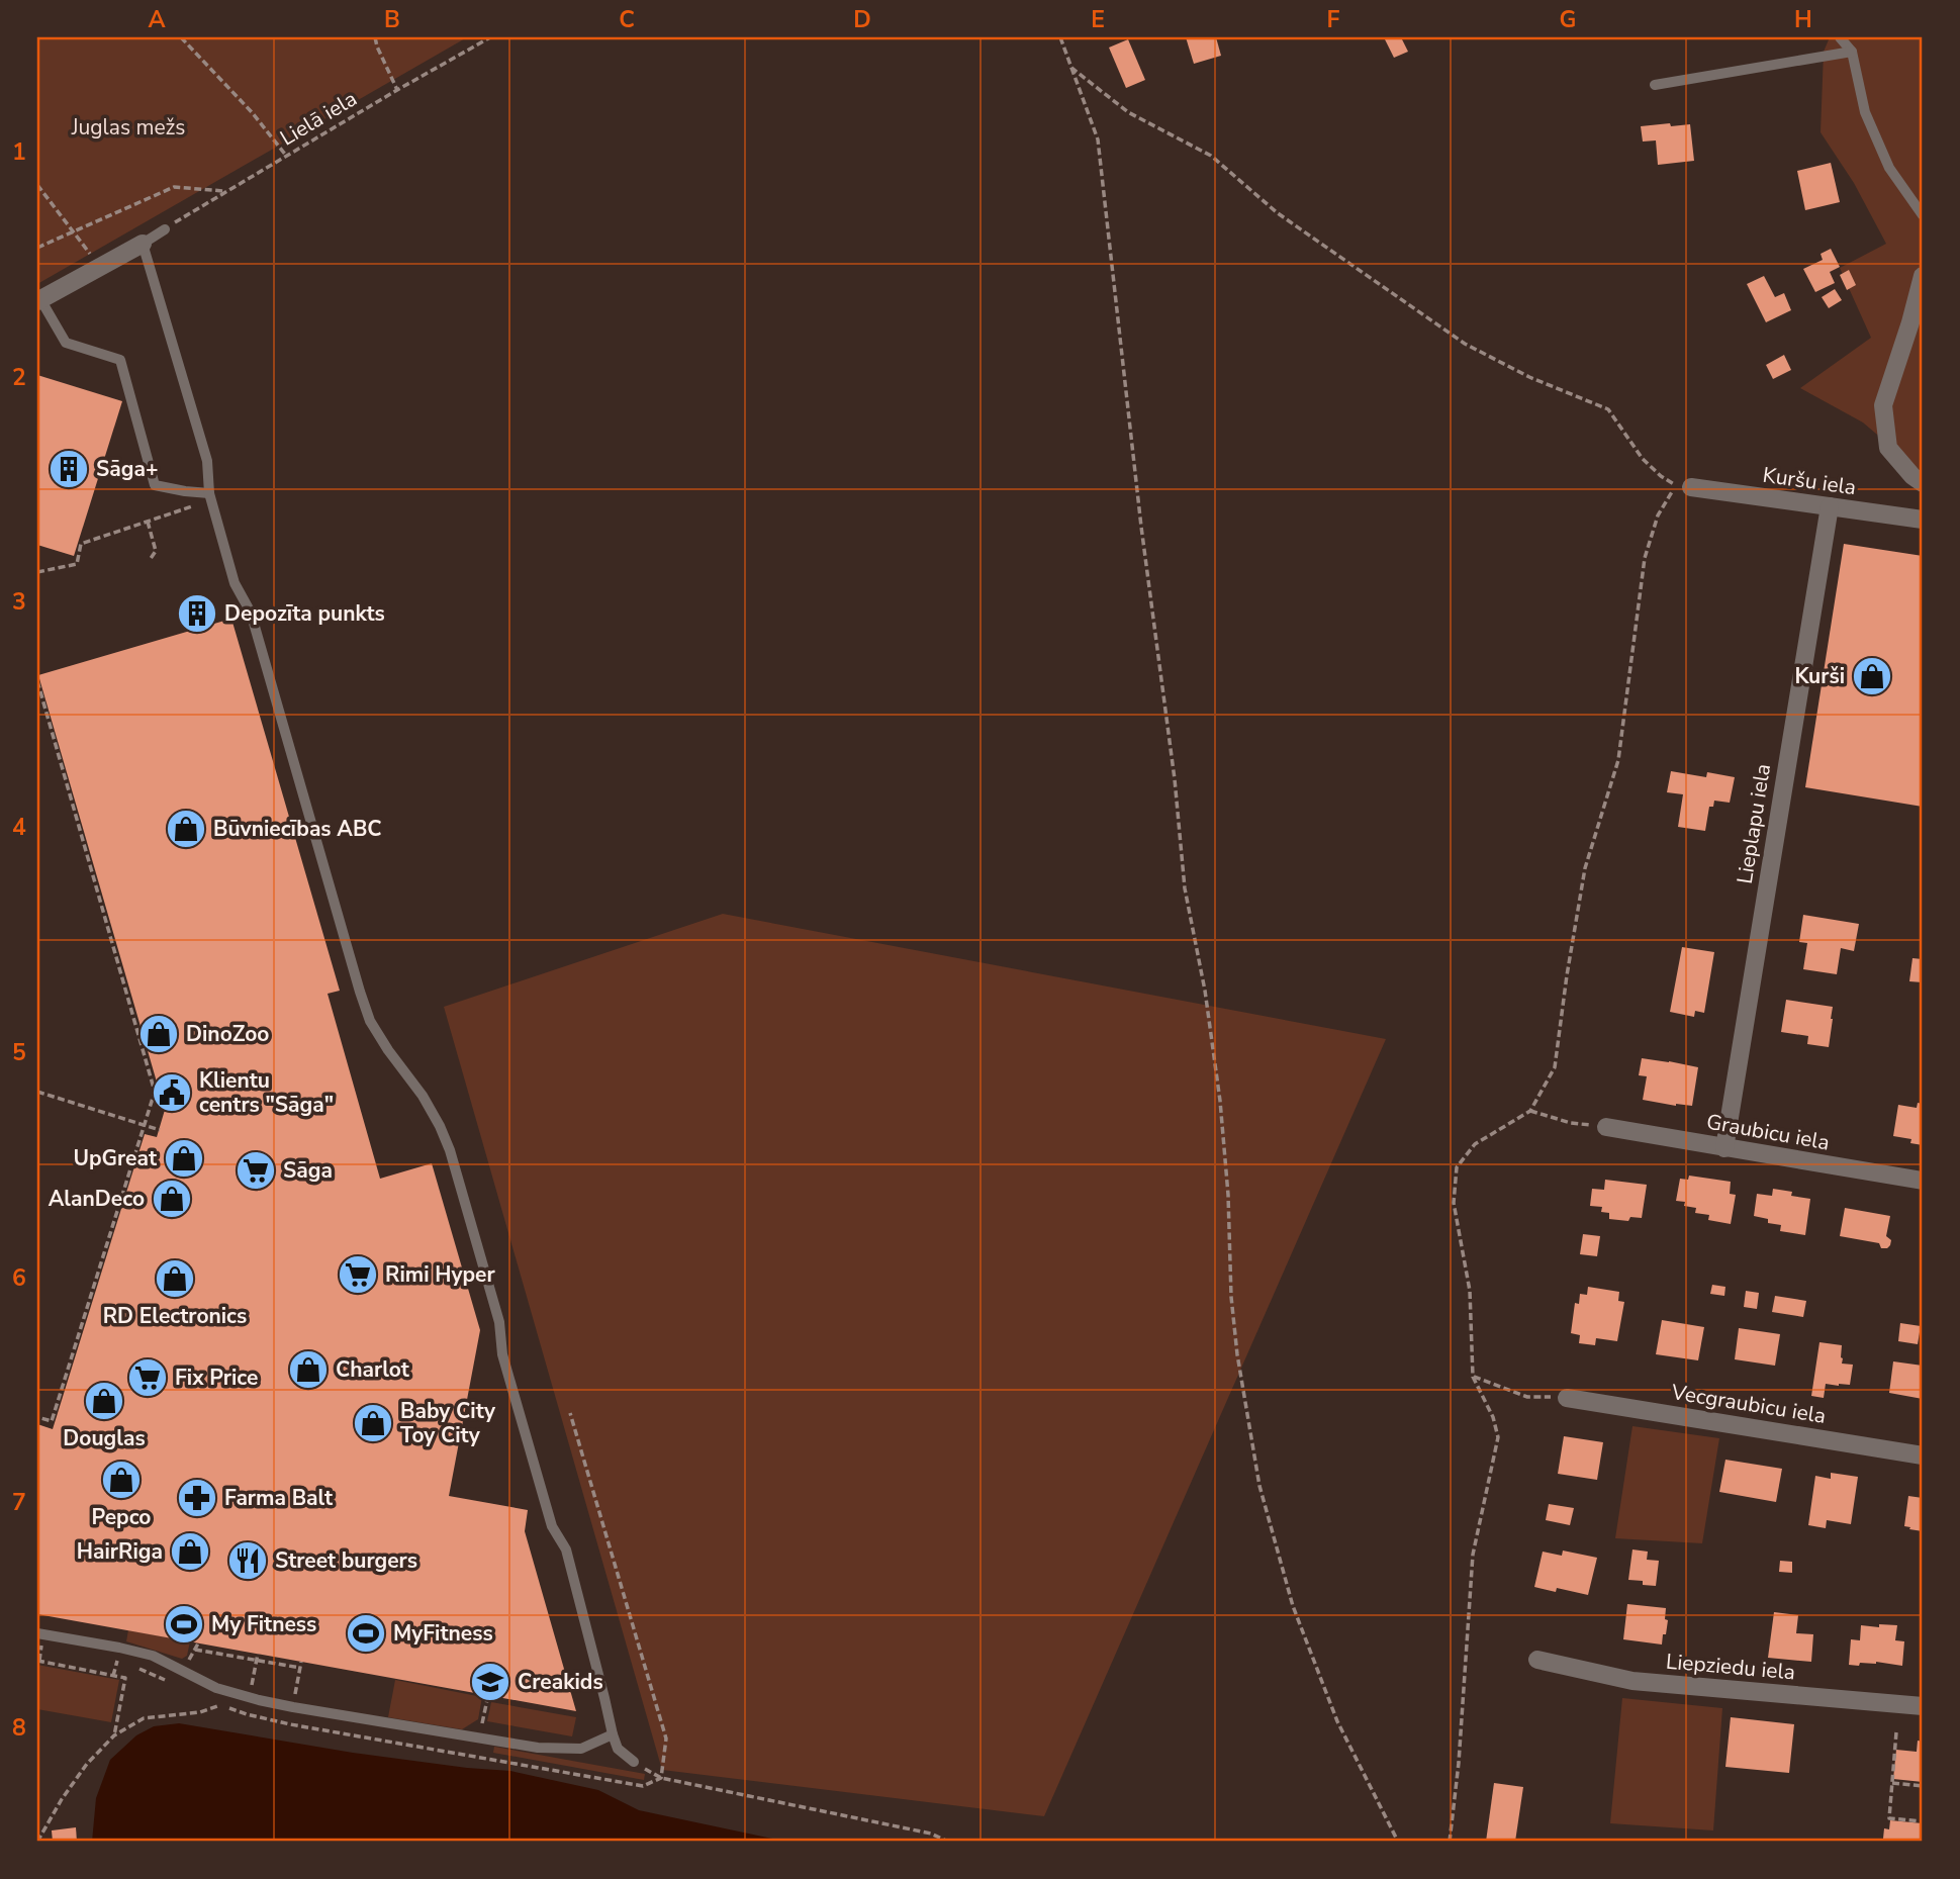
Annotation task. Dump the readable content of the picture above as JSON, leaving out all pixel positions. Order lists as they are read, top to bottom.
{
  "streets": {
    "street": [
      "Kuršu iela",
      "Lieplapu iela",
      "Graubicu iela",
      "Vecgraubicu iela",
      "Liepziedu iela"
    ],
    "path": ["Lielā iela"]
  },
  "crossings": [
    ["Kuršu iela", "Lieplapu iela"],
    ["Lieplapu iela", "Graubicu iela"]
  ],
  "parks": ["Juglas mežs"],
  "places": {
    "building": ["Sāga+", "Depozīta punkts"],
    "shop": [
      "Kurši",
      "Būvniecības ABC",
      "DinoZoo",
      "UpGreat",
      "AlanDeco",
      "RD Electronics",
      "Charlot",
      "Douglas",
      "Baby City Toy City",
      "Pepco",
      "HairRiga"
    ],
    "public building": ["Klientu centrs \"Sāga\""],
    "supermarket": ["Sāga", "Rimi Hyper", "Fix Price"],
    "pharmacy": ["Farma Balt"],
    "restaurant": ["Street burgers"],
    "sports": ["My Fitness", "MyFitness"],
    "school or university": ["Creakids"]
  },
  "grid": {
    "columns": [
      "A",
      "B",
      "C",
      "D",
      "E",
      "F",
      "G",
      "H"
    ],
    "rows": [
      "1",
      "2",
      "3",
      "4",
      "5",
      "6",
      "7",
      "8"
    ]
  }
}
